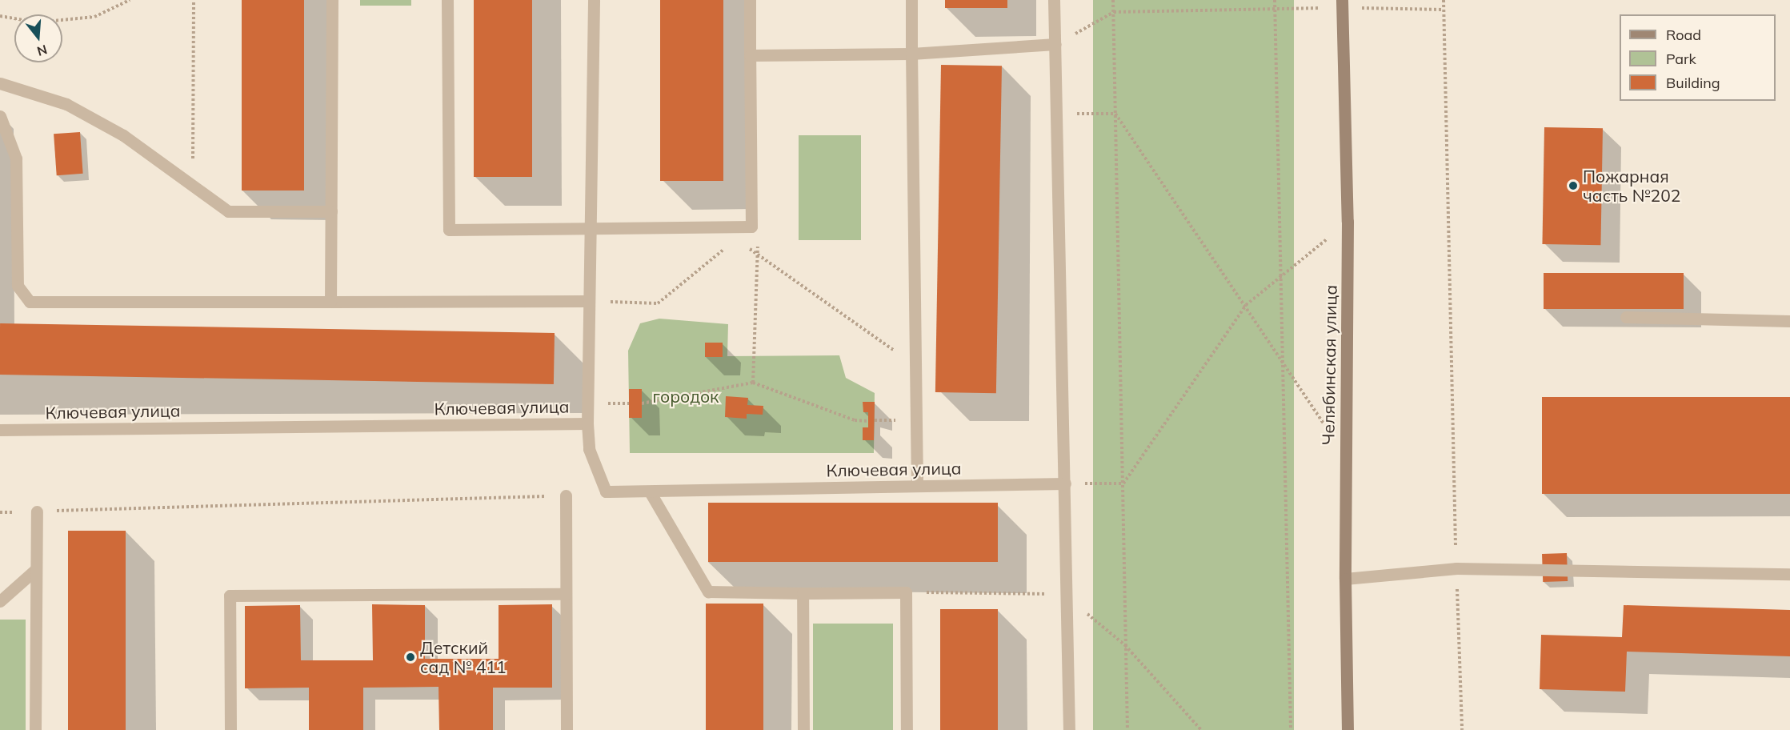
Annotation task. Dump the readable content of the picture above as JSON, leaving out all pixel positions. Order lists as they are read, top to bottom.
{
  "streets": {
    "street": ["Челябинская улица", "Ключевая улица"]
  },
  "parks": ["городок"],
  "places": ["Пожарная часть №202", "Детский сад № 411"],
  "legend": ["Road", "Park", "Building"],
  "north": "bottom"
}
